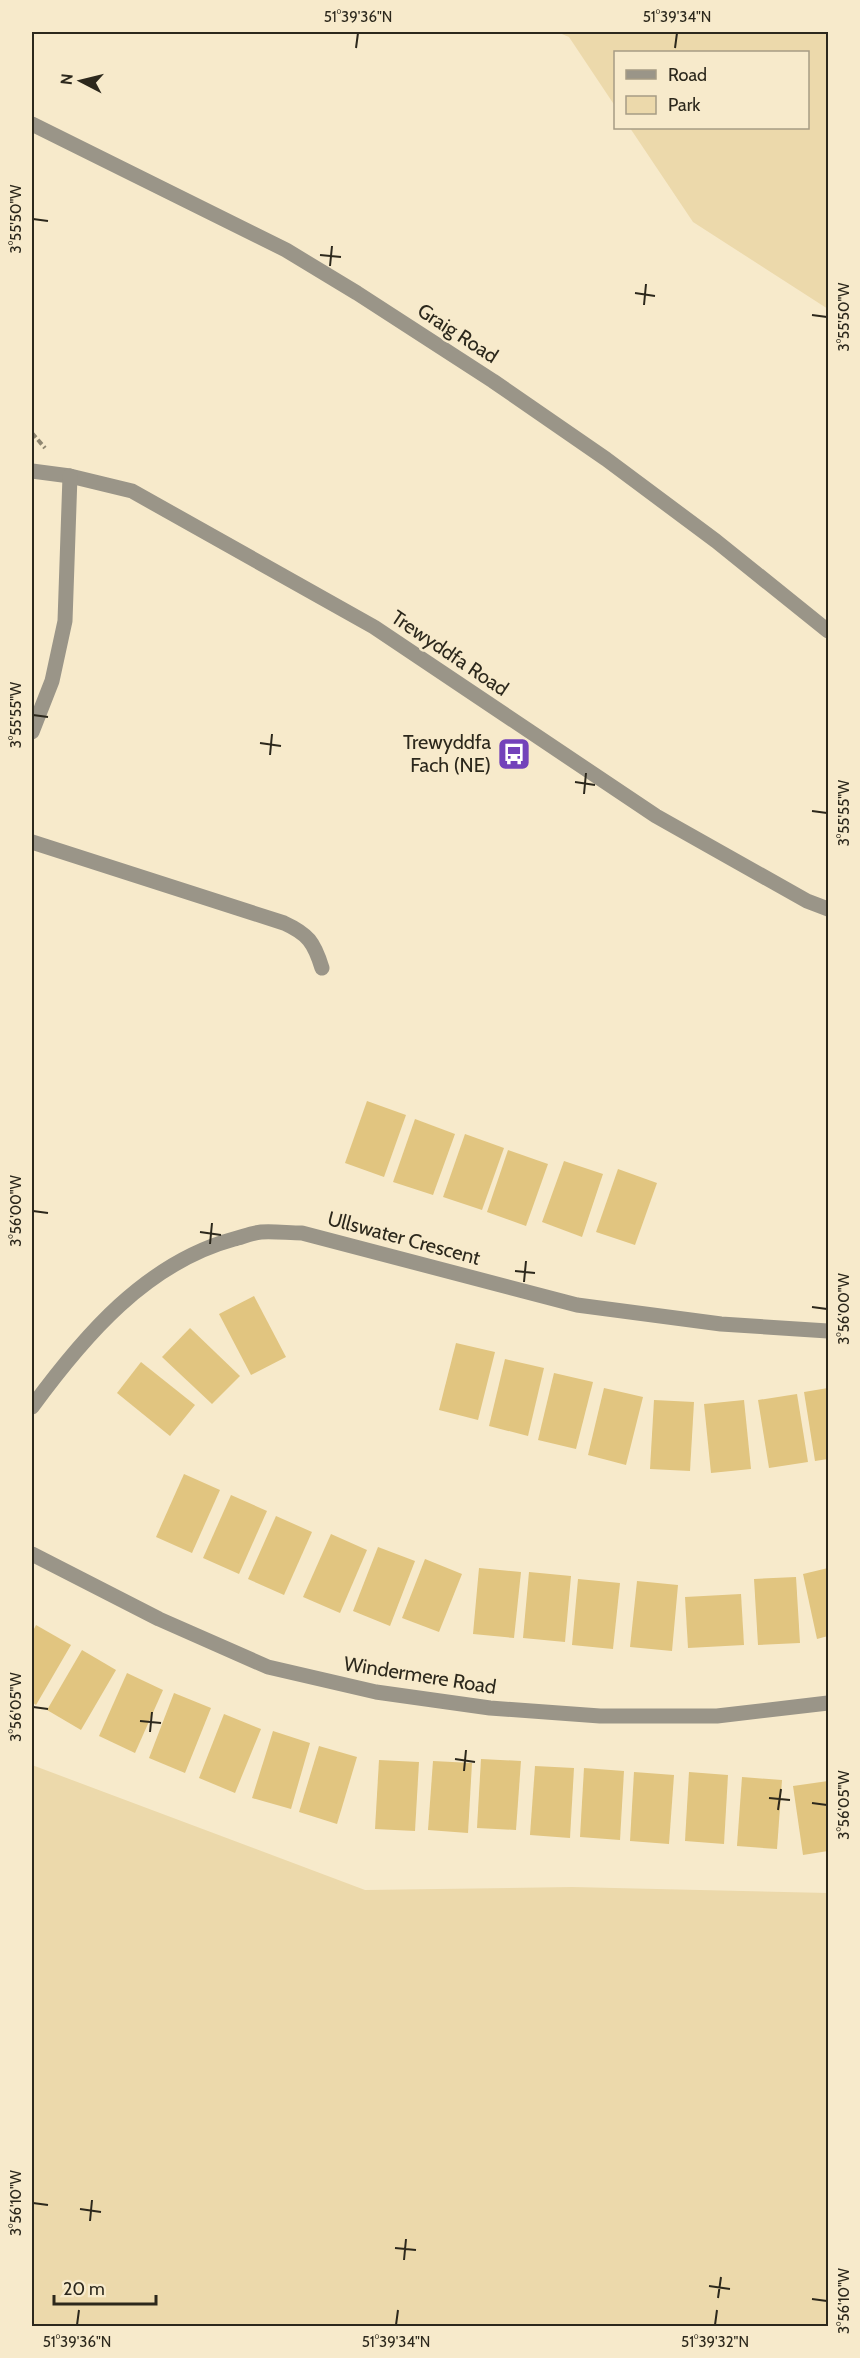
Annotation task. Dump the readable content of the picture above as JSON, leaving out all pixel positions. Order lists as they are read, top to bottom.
{
  "streets": {
    "street": [
      "Graig Road",
      "Trewyddfa Road",
      "Ullswater Crescent",
      "Windermere Road"
    ]
  },
  "places": {
    "bus stop": ["Trewyddfa Fach (NE)"]
  },
  "legend": ["Road", "Park"],
  "scale_bar": "20 m",
  "north": "left",
  "coordinates": [
    "51°39'36\"N",
    "51°39'34\"N",
    "3°55'50\"W",
    "3°55'55\"W",
    "3°56'00\"W",
    "3°56'05\"W",
    "3°56'10\"W",
    "51°39'32\"N"
  ]
}
